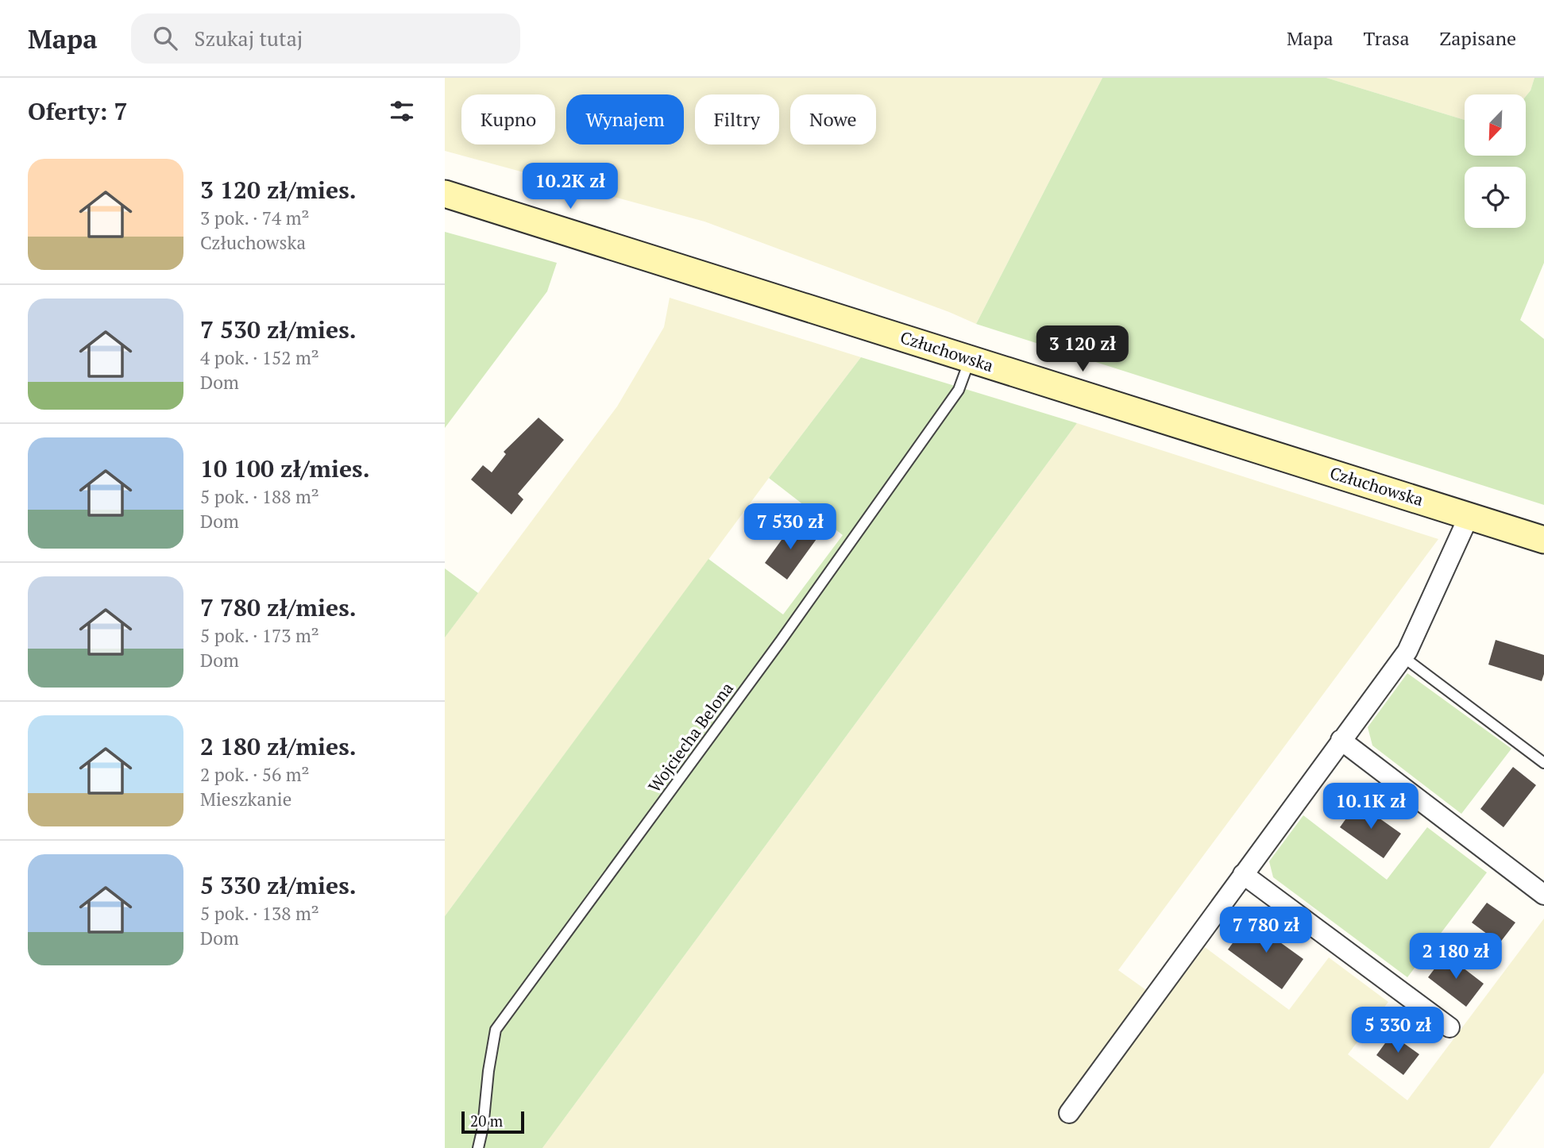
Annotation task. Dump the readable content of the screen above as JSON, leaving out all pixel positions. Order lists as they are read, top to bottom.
{
  "streets": {
    "main road": ["Człuchowska"],
    "lane": ["Wojciecha Belona"]
  },
  "crossings": [
    ["Człuchowska", "Wojciecha Belona"]
  ],
  "scale_bar": "20 m",
  "north": "bottom left",
  "page": {
    "header": "Mapa",
    "search": "Szukaj tutaj",
    "nav": ["Mapa", "Trasa", "Zapisane"],
    "heading": "Oferty: 7",
    "chip": [
      "Kupno",
      "Wynajem",
      "Filtry",
      "Nowe"
    ],
    "list": [
      {
        "name": "3 120 zł/mies.",
        "note": "3 pok. · 74 m² · Człuchowska"
      },
      {
        "name": "7 530 zł/mies.",
        "note": "4 pok. · 152 m² · Dom"
      },
      {
        "name": "10 100 zł/mies.",
        "note": "5 pok. · 188 m² · Dom"
      },
      {
        "name": "7 780 zł/mies.",
        "note": "5 pok. · 173 m² · Dom"
      },
      {
        "name": "2 180 zł/mies.",
        "note": "2 pok. · 56 m² · Mieszkanie"
      },
      {
        "name": "5 330 zł/mies.",
        "note": "5 pok. · 138 m² · Dom"
      }
    ],
    "price": [
      "10.2K zł",
      "3 120 zł",
      "7 530 zł",
      "10.1K zł",
      "7 780 zł",
      "2 180 zł",
      "5 330 zł"
    ],
    "scale": "20 m"
  }
}
